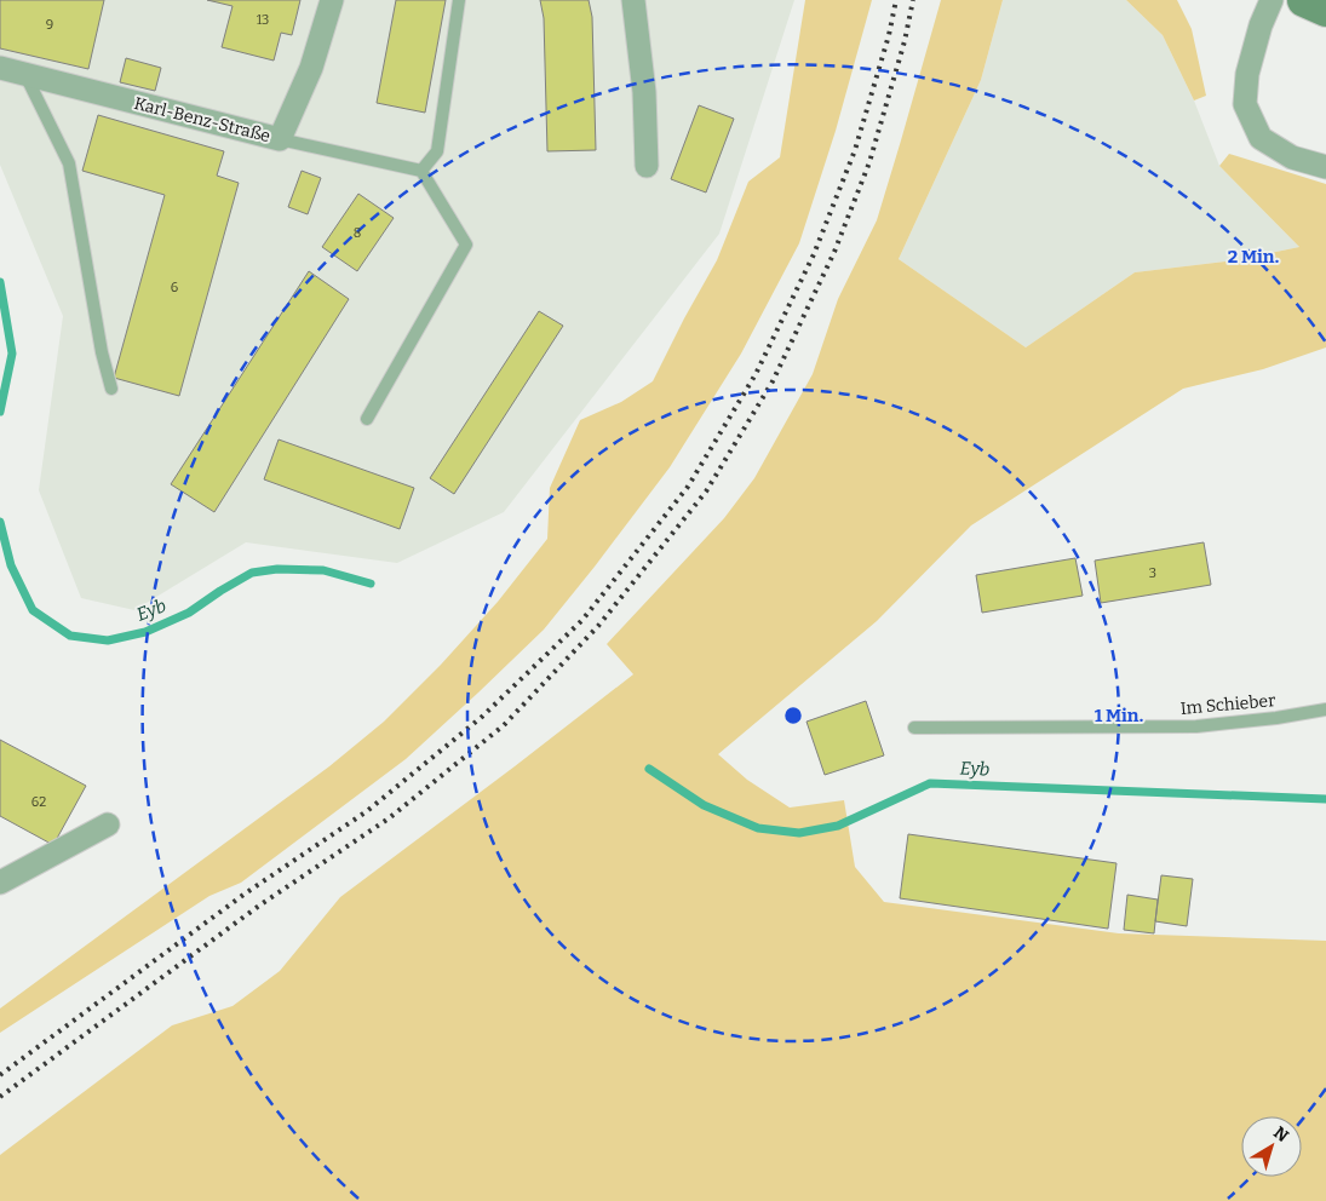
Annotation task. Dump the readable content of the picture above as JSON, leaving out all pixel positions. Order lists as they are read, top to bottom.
{
  "streets": {
    "street": ["Karl-Benz-Straße"],
    "lane": ["Im Schieber"]
  },
  "water": ["Eyb"],
  "house_numbers": [
    "13",
    "9",
    "8",
    "6",
    "3",
    "62"
  ],
  "north": "top right",
  "rings": ["2 Min.", "1 Min."]
}
